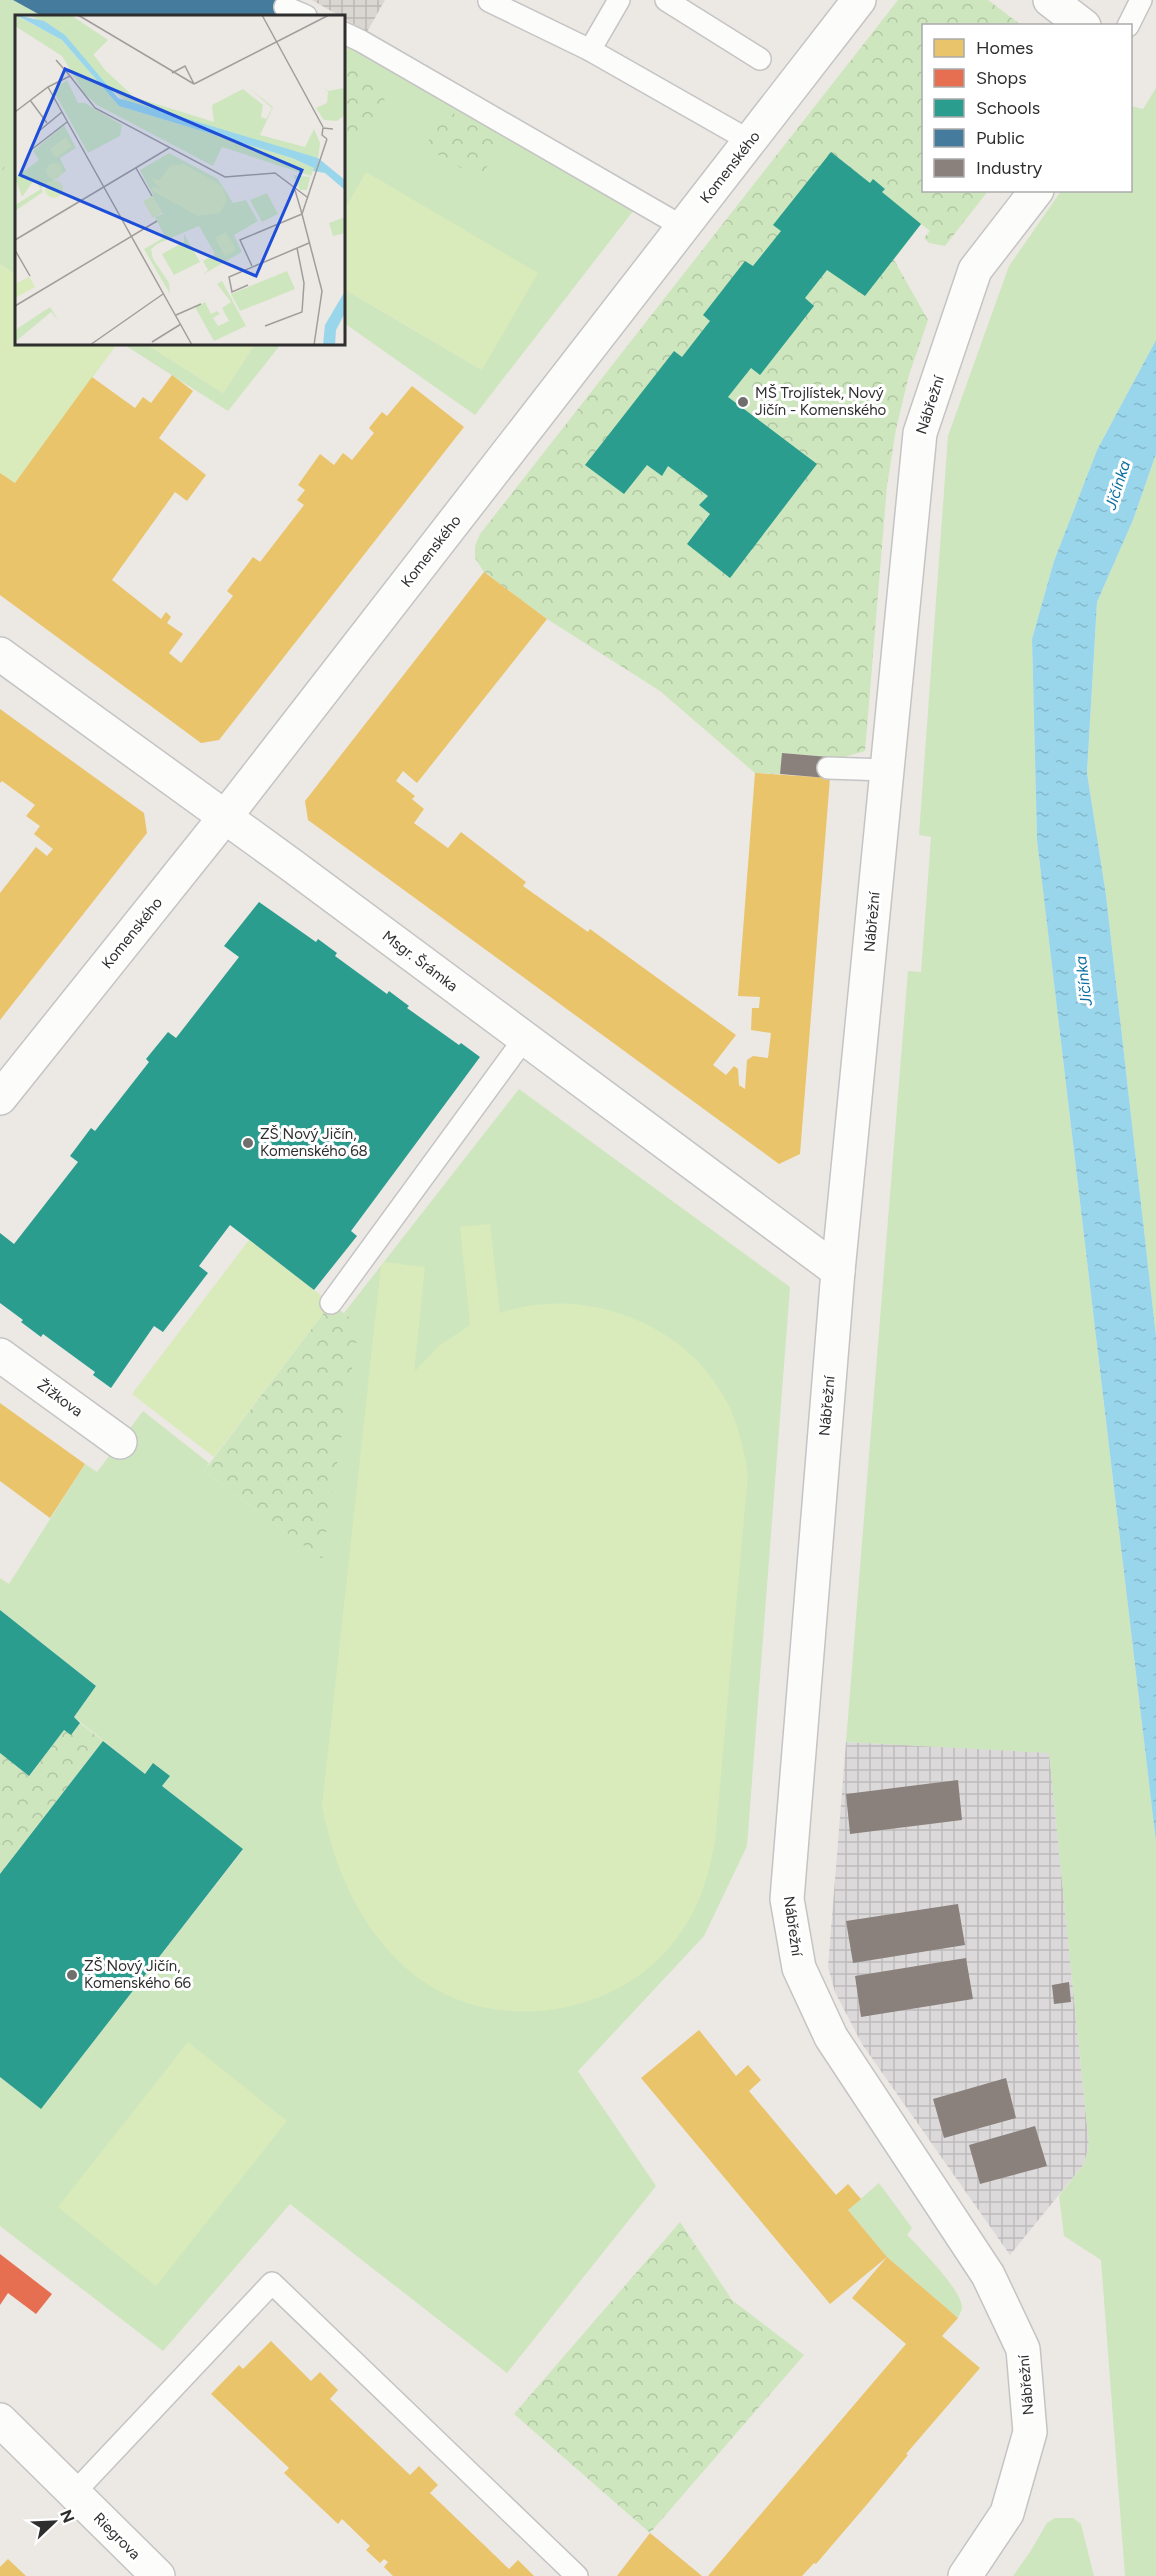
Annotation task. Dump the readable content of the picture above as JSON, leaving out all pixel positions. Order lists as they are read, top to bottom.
{
  "streets": {
    "street": [
      "Komenského",
      "Nábřežní",
      "Msgr. Šrámka",
      "Žižkova",
      "Riegrova"
    ]
  },
  "crossings": [
    ["Komenského", "Msgr. Šrámka"],
    ["Nábřežní", "Msgr. Šrámka"]
  ],
  "water": ["Jičínka"],
  "places": ["MŠ Trojlístek, Nový Jičín - Komenského", "ZŠ Nový Jičín, Komenského 68", "ZŠ Nový Jičín, Komenského 66"],
  "legend": [
    "Homes",
    "Shops",
    "Schools",
    "Public",
    "Industry"
  ],
  "north": "top right"
}
